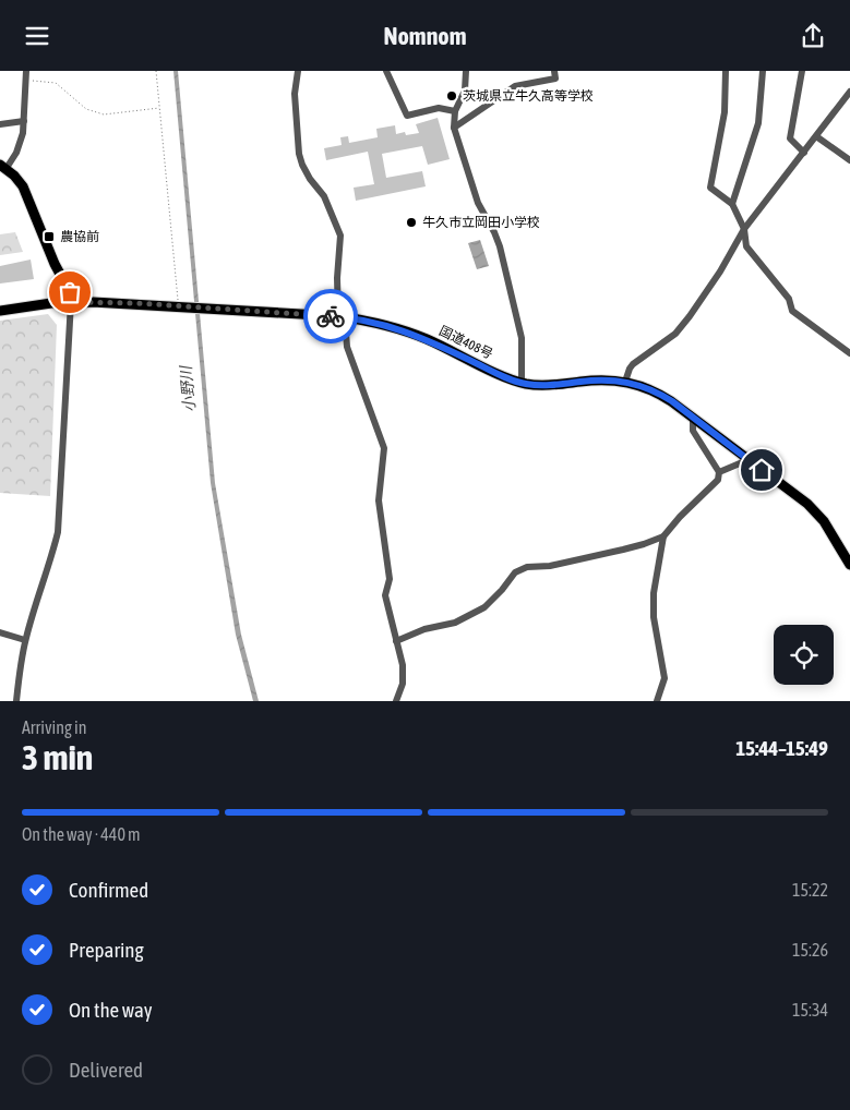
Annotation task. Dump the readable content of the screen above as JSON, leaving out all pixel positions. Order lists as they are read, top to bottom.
{
  "streets": {
    "highway": ["国道408号"]
  },
  "water": ["小野川"],
  "places": {
    "other": ["茨城県立牛久高等学校", "牛久市立岡田小学校"],
    "transit": ["農協前"]
  },
  "page": {
    "header": "Nomnom",
    "heading": ["3 min", "Arriving in", "15:44–15:49"],
    "bar": "On the way · 440 m",
    "list": [
      ["Confirmed", "15:22"],
      ["Preparing", "15:26"],
      ["On the way", "15:34"],
      "Delivered"
    ]
  }
}
